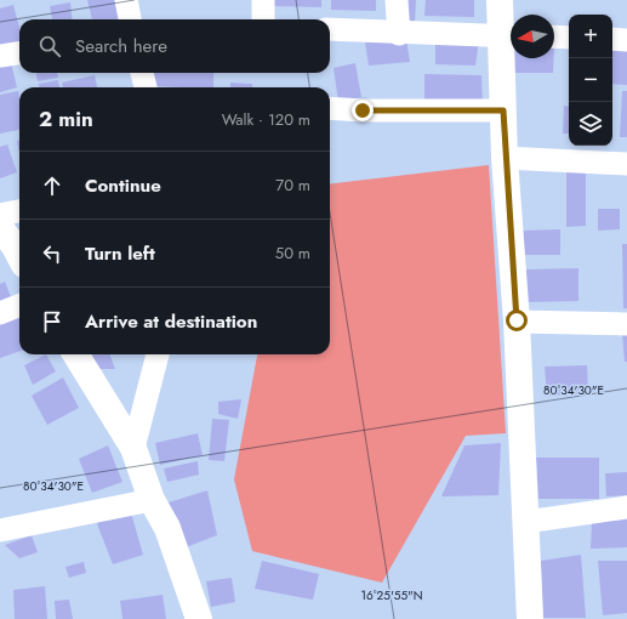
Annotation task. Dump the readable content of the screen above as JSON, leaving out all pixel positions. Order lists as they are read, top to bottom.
{
  "north": "left",
  "page": {
    "map_buttons": ["+", "−"],
    "search": "Search here",
    "heading": ["2 min", "Walk · 120 m"],
    "list": [
      ["Continue", "70 m"],
      ["Turn left", "50 m"],
      "Arrive at destination"
    ]
  },
  "coordinates": ["80°34'30\"E", "16°25'55\"N"]
}
